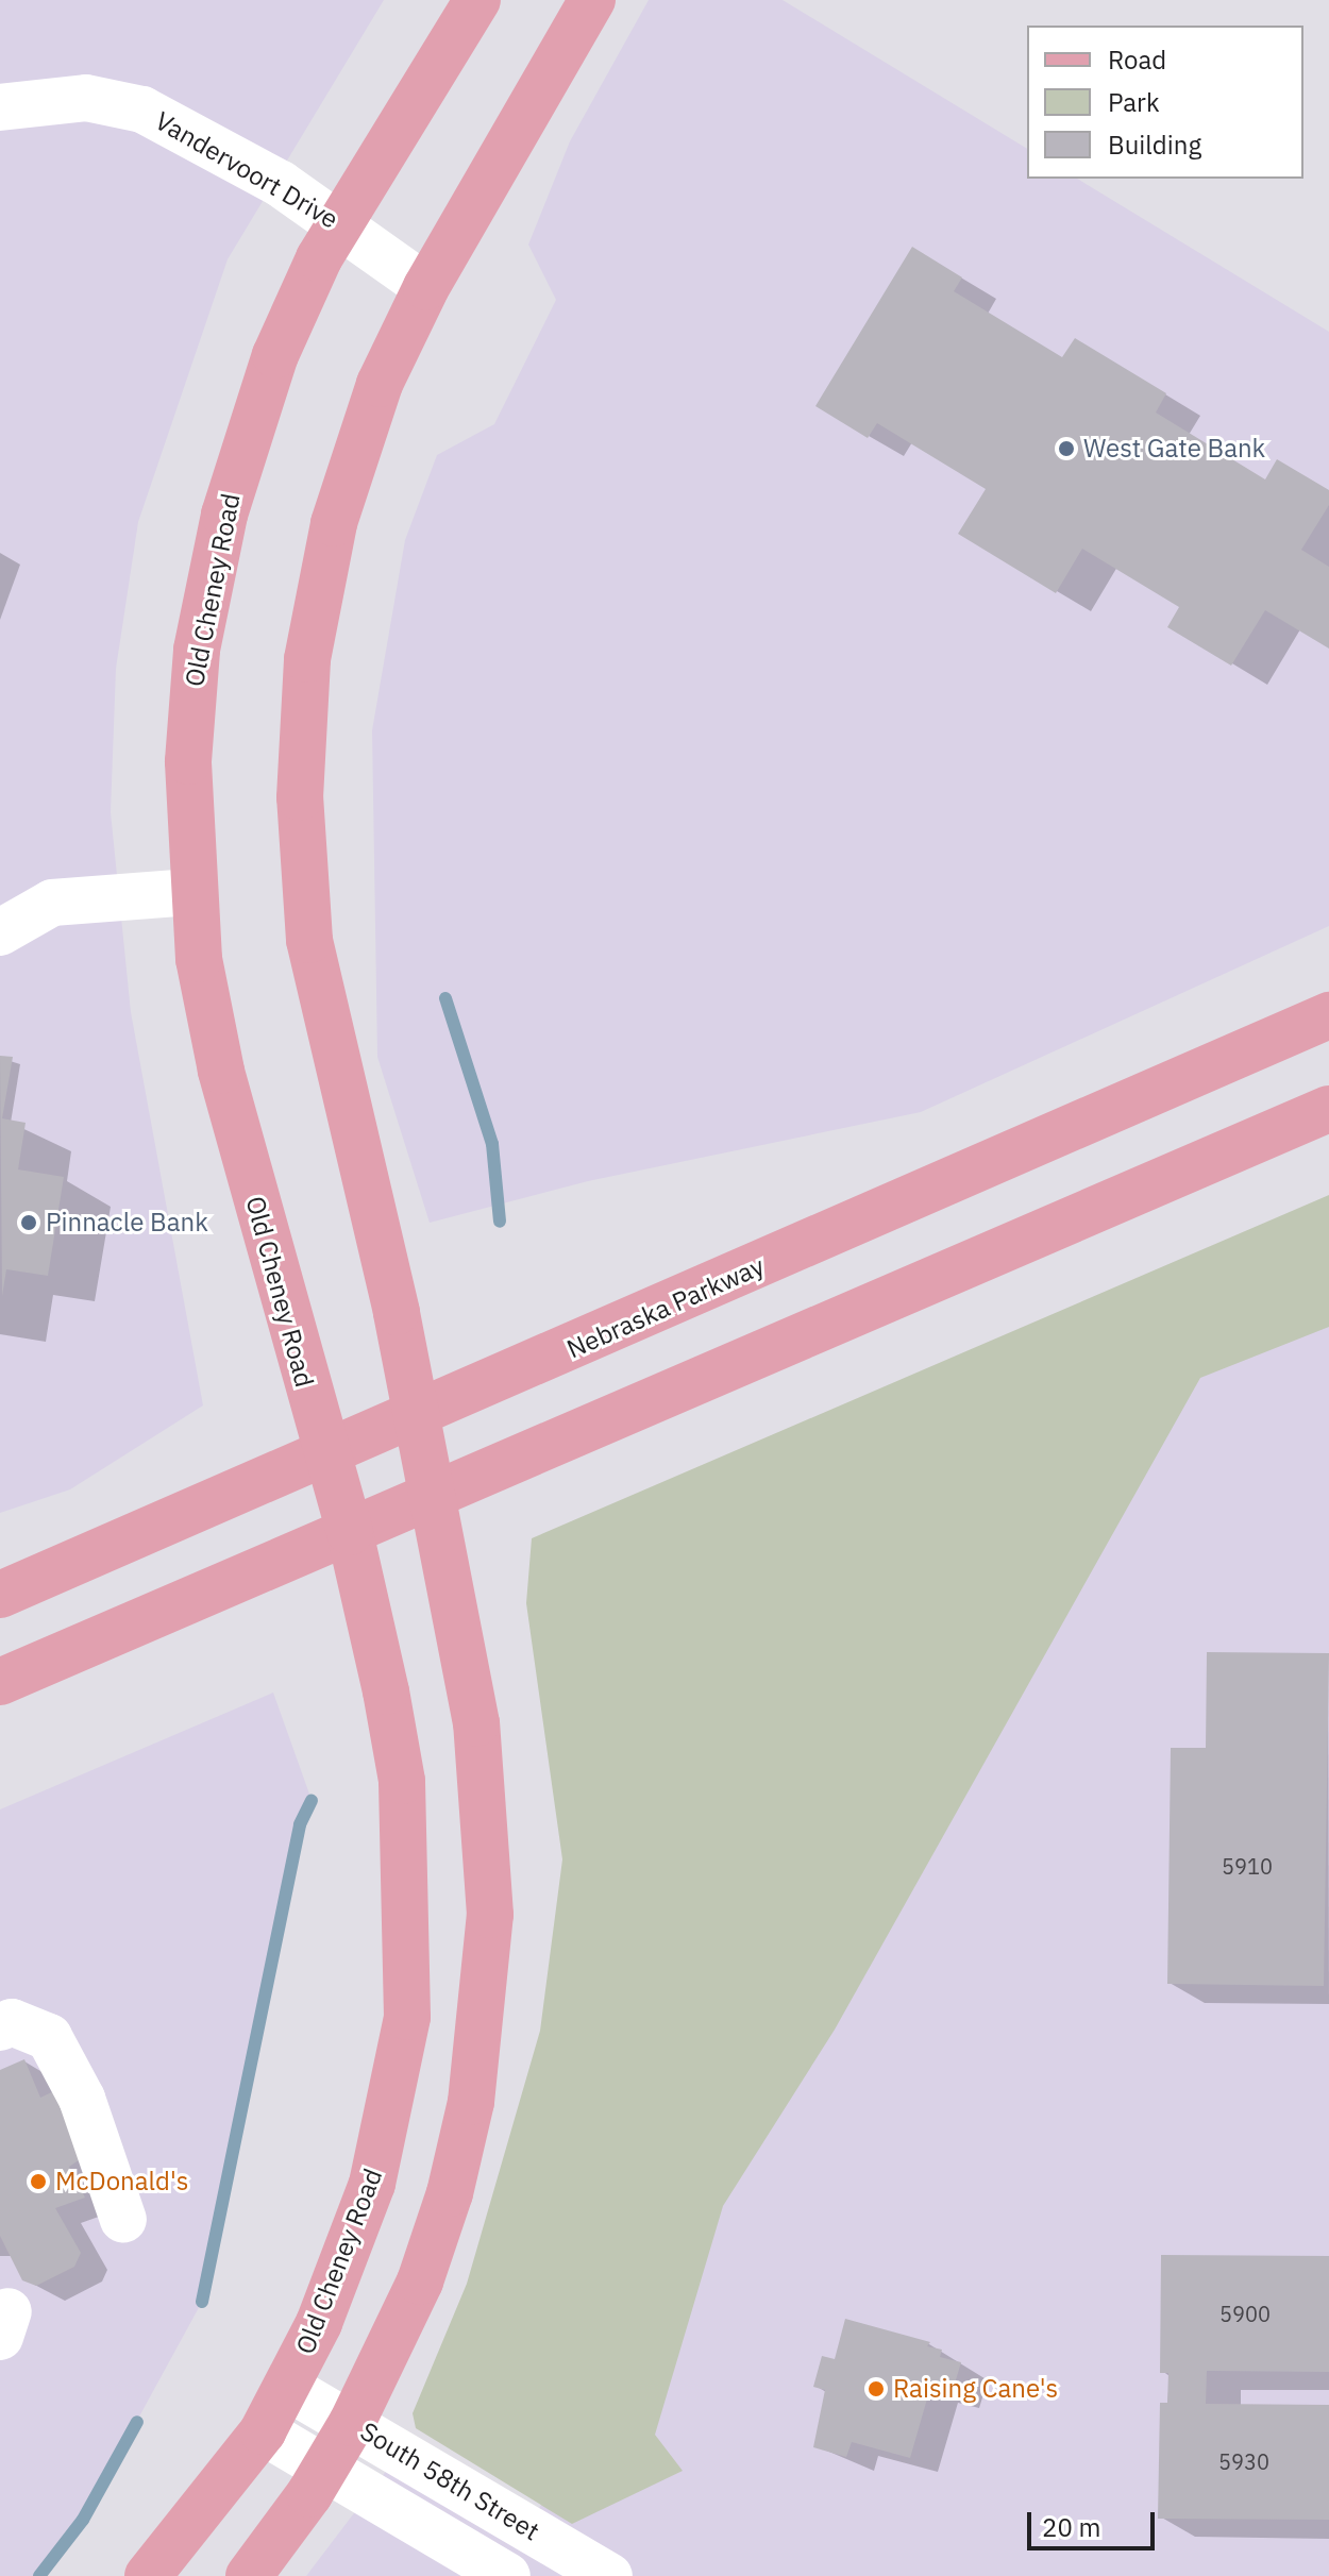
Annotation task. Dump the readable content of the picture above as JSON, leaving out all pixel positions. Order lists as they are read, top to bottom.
{
  "streets": {
    "main road": ["Old Cheney Road", "Nebraska Parkway"],
    "lane": ["Vandervoort Drive", "South 58th Street"]
  },
  "crossings": [
    ["Vandervoort Drive", "Old Cheney Road"],
    ["Old Cheney Road", "Nebraska Parkway"],
    ["Old Cheney Road", "South 58th Street"]
  ],
  "places": [
    "West Gate Bank",
    "Pinnacle Bank",
    "McDonald's",
    "Raising Cane's"
  ],
  "house_numbers": ["5910", "5900", "5930"],
  "legend": ["Road", "Park", "Building"],
  "scale_bar": "20 m"
}
